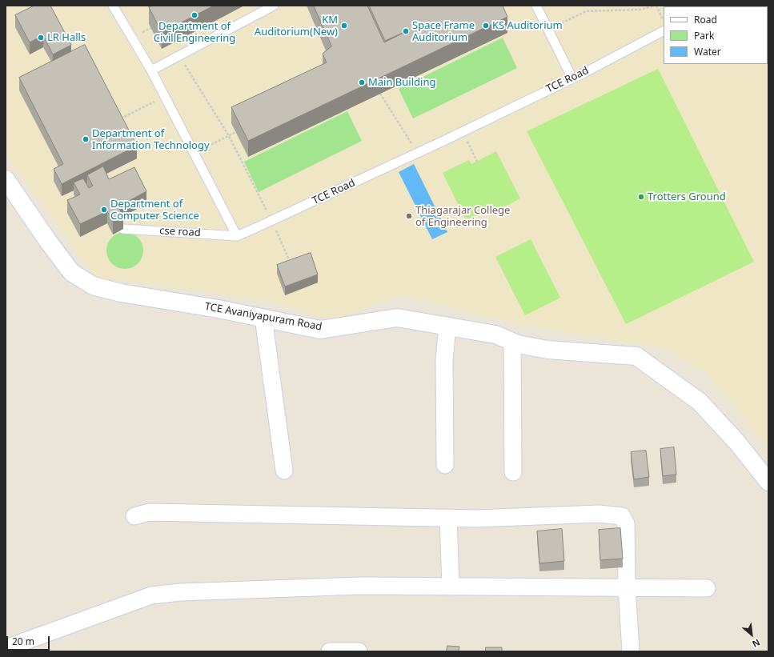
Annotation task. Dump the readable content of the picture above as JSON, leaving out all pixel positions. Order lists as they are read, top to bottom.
{
  "streets": {
    "street": ["TCE Avaniyapuram Road"],
    "lane": ["TCE Road", "cse road"]
  },
  "crossings": [
    ["TCE Road", "cse road"]
  ],
  "places": [
    "Department of Civil Engineering",
    "KM Auditorium(New)",
    "KS Auditorium",
    "Space Frame Auditorium",
    "LR Halls",
    "Main Building",
    "Department of Information Technology",
    "Trotters Ground",
    "Department of Computer Science",
    "Thiagarajar College of Engineering"
  ],
  "legend": ["Road", "Park", "Water"],
  "scale_bar": "20 m",
  "north": "bottom right"
}
